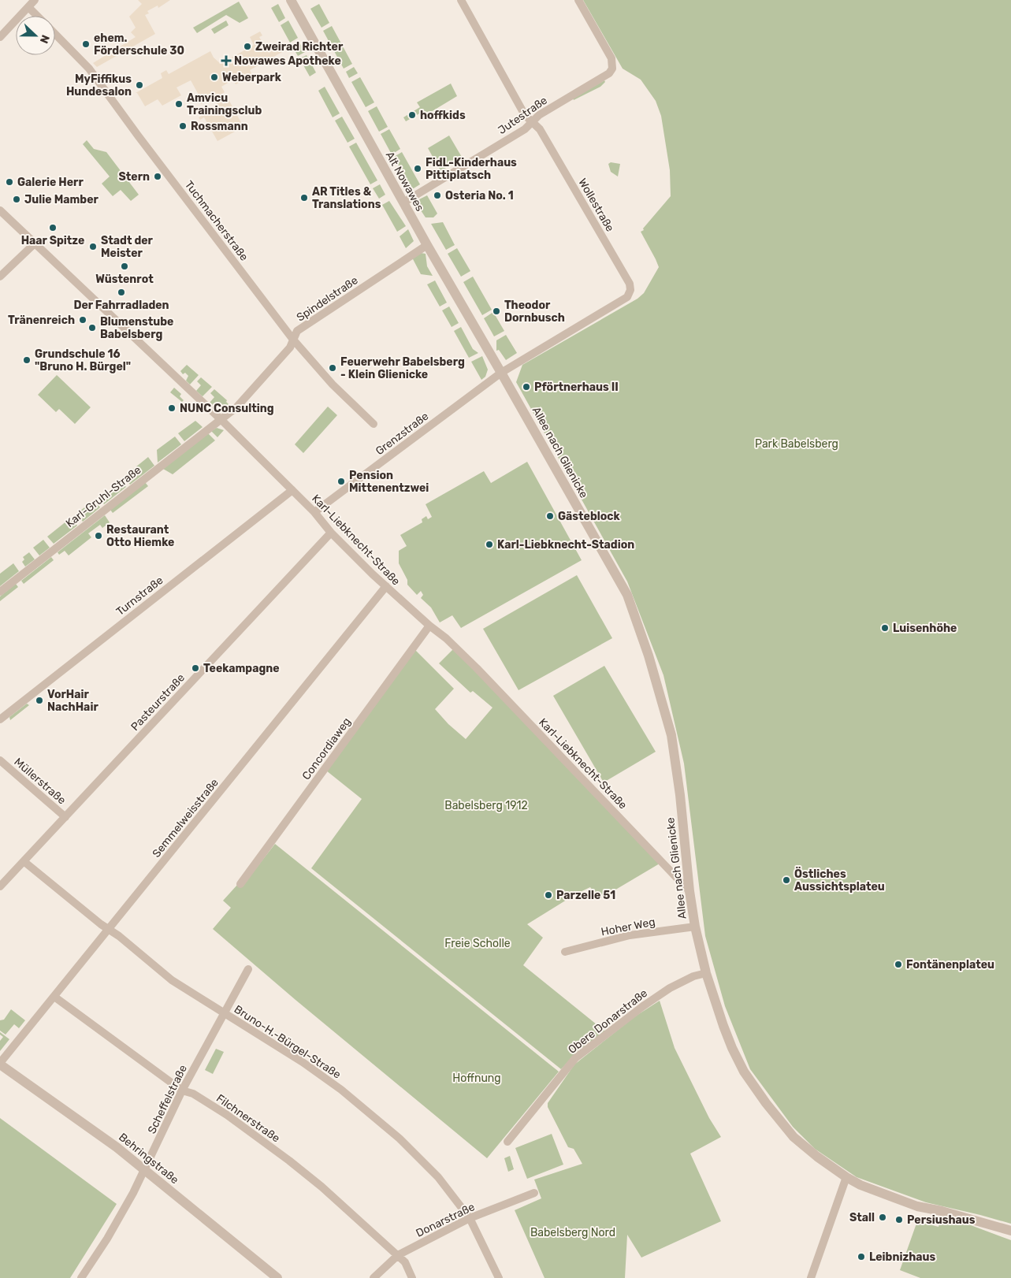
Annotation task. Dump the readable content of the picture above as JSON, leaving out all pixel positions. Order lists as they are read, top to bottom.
{
  "streets": {
    "street": [
      "Jutestraße",
      "Alt Nowawes",
      "Wollestraße",
      "Tuchmacherstraße",
      "Spindelstraße",
      "Grenzstraße",
      "Allee nach Glienicke",
      "Karl-Gruhl-Straße",
      "Karl-Liebknecht-Straße",
      "Turnstraße",
      "Pasteurstraße",
      "Concordiaweg",
      "Müllerstraße",
      "Semmelweisstraße",
      "Hoher Weg",
      "Obere Donarstraße",
      "Bruno-H.-Bürgel-Straße",
      "Scheffelstraße",
      "Filchnerstraße",
      "Behringstraße",
      "Donarstraße"
    ]
  },
  "crossings": [
    ["Jutestraße", "Alt Nowawes"],
    ["Jutestraße", "Wollestraße"],
    ["Alt Nowawes", "Wollestraße"],
    ["Alt Nowawes", "Spindelstraße"],
    ["Alt Nowawes", "Grenzstraße"],
    ["Alt Nowawes", "Allee nach Glienicke"],
    ["Wollestraße", "Grenzstraße"],
    ["Wollestraße", "Allee nach Glienicke"],
    ["Tuchmacherstraße", "Spindelstraße"],
    ["Spindelstraße", "Karl-Gruhl-Straße"],
    ["Spindelstraße", "Karl-Liebknecht-Straße"],
    ["Grenzstraße", "Allee nach Glienicke"],
    ["Grenzstraße", "Karl-Liebknecht-Straße"],
    ["Allee nach Glienicke", "Karl-Liebknecht-Straße"],
    ["Allee nach Glienicke", "Hoher Weg"],
    ["Allee nach Glienicke", "Obere Donarstraße"],
    ["Karl-Gruhl-Straße", "Karl-Liebknecht-Straße"],
    ["Karl-Liebknecht-Straße", "Turnstraße"],
    ["Karl-Liebknecht-Straße", "Pasteurstraße"],
    ["Karl-Liebknecht-Straße", "Concordiaweg"],
    ["Karl-Liebknecht-Straße", "Semmelweisstraße"],
    ["Pasteurstraße", "Müllerstraße"],
    ["Pasteurstraße", "Bruno-H.-Bürgel-Straße"],
    ["Semmelweisstraße", "Bruno-H.-Bürgel-Straße"],
    ["Semmelweisstraße", "Filchnerstraße"],
    ["Semmelweisstraße", "Behringstraße"],
    ["Bruno-H.-Bürgel-Straße", "Scheffelstraße"],
    ["Bruno-H.-Bürgel-Straße", "Donarstraße"],
    ["Scheffelstraße", "Filchnerstraße"],
    ["Scheffelstraße", "Behringstraße"],
    ["Filchnerstraße", "Donarstraße"]
  ],
  "parks": [
    "Park Babelsberg",
    "Babelsberg 1912",
    "Freie Scholle",
    "Hoffnung",
    "Babelsberg Nord"
  ],
  "places": {
    "other": [
      "ehem. Förderschule 30",
      "Zweirad Richter",
      "Weberpark",
      "MyFiffikus Hundesalon",
      "Amvicu Trainingsclub",
      "hoffkids",
      "Rossmann",
      "FidL-Kinderhaus Pittiplatsch",
      "Stern",
      "Galerie Herr",
      "Osteria No. 1",
      "AR Titles & Translations",
      "Julie Mamber",
      "Haar Spitze",
      "Stadt der Meister",
      "Wüstenrot",
      "Der Fahrradladen",
      "Theodor Dornbusch",
      "Tränenreich",
      "Blumenstube Babelsberg",
      "Grundschule 16 \"Bruno H. Bürgel\"",
      "Feuerwehr Babelsberg - Klein Glienicke",
      "Pförtnerhaus II",
      "NUNC Consulting",
      "Pension Mittenentzwei",
      "Gästeblock",
      "Restaurant Otto Hiemke",
      "Karl-Liebknecht-Stadion",
      "Luisenhöhe",
      "Teekampagne",
      "VorHair NachHair",
      "Östliches Aussichtsplateu",
      "Parzelle 51",
      "Fontänenplateu",
      "Stall",
      "Persiushaus",
      "Leibnizhaus"
    ],
    "health": ["Nowawes Apotheke"]
  },
  "north": "right"
}
